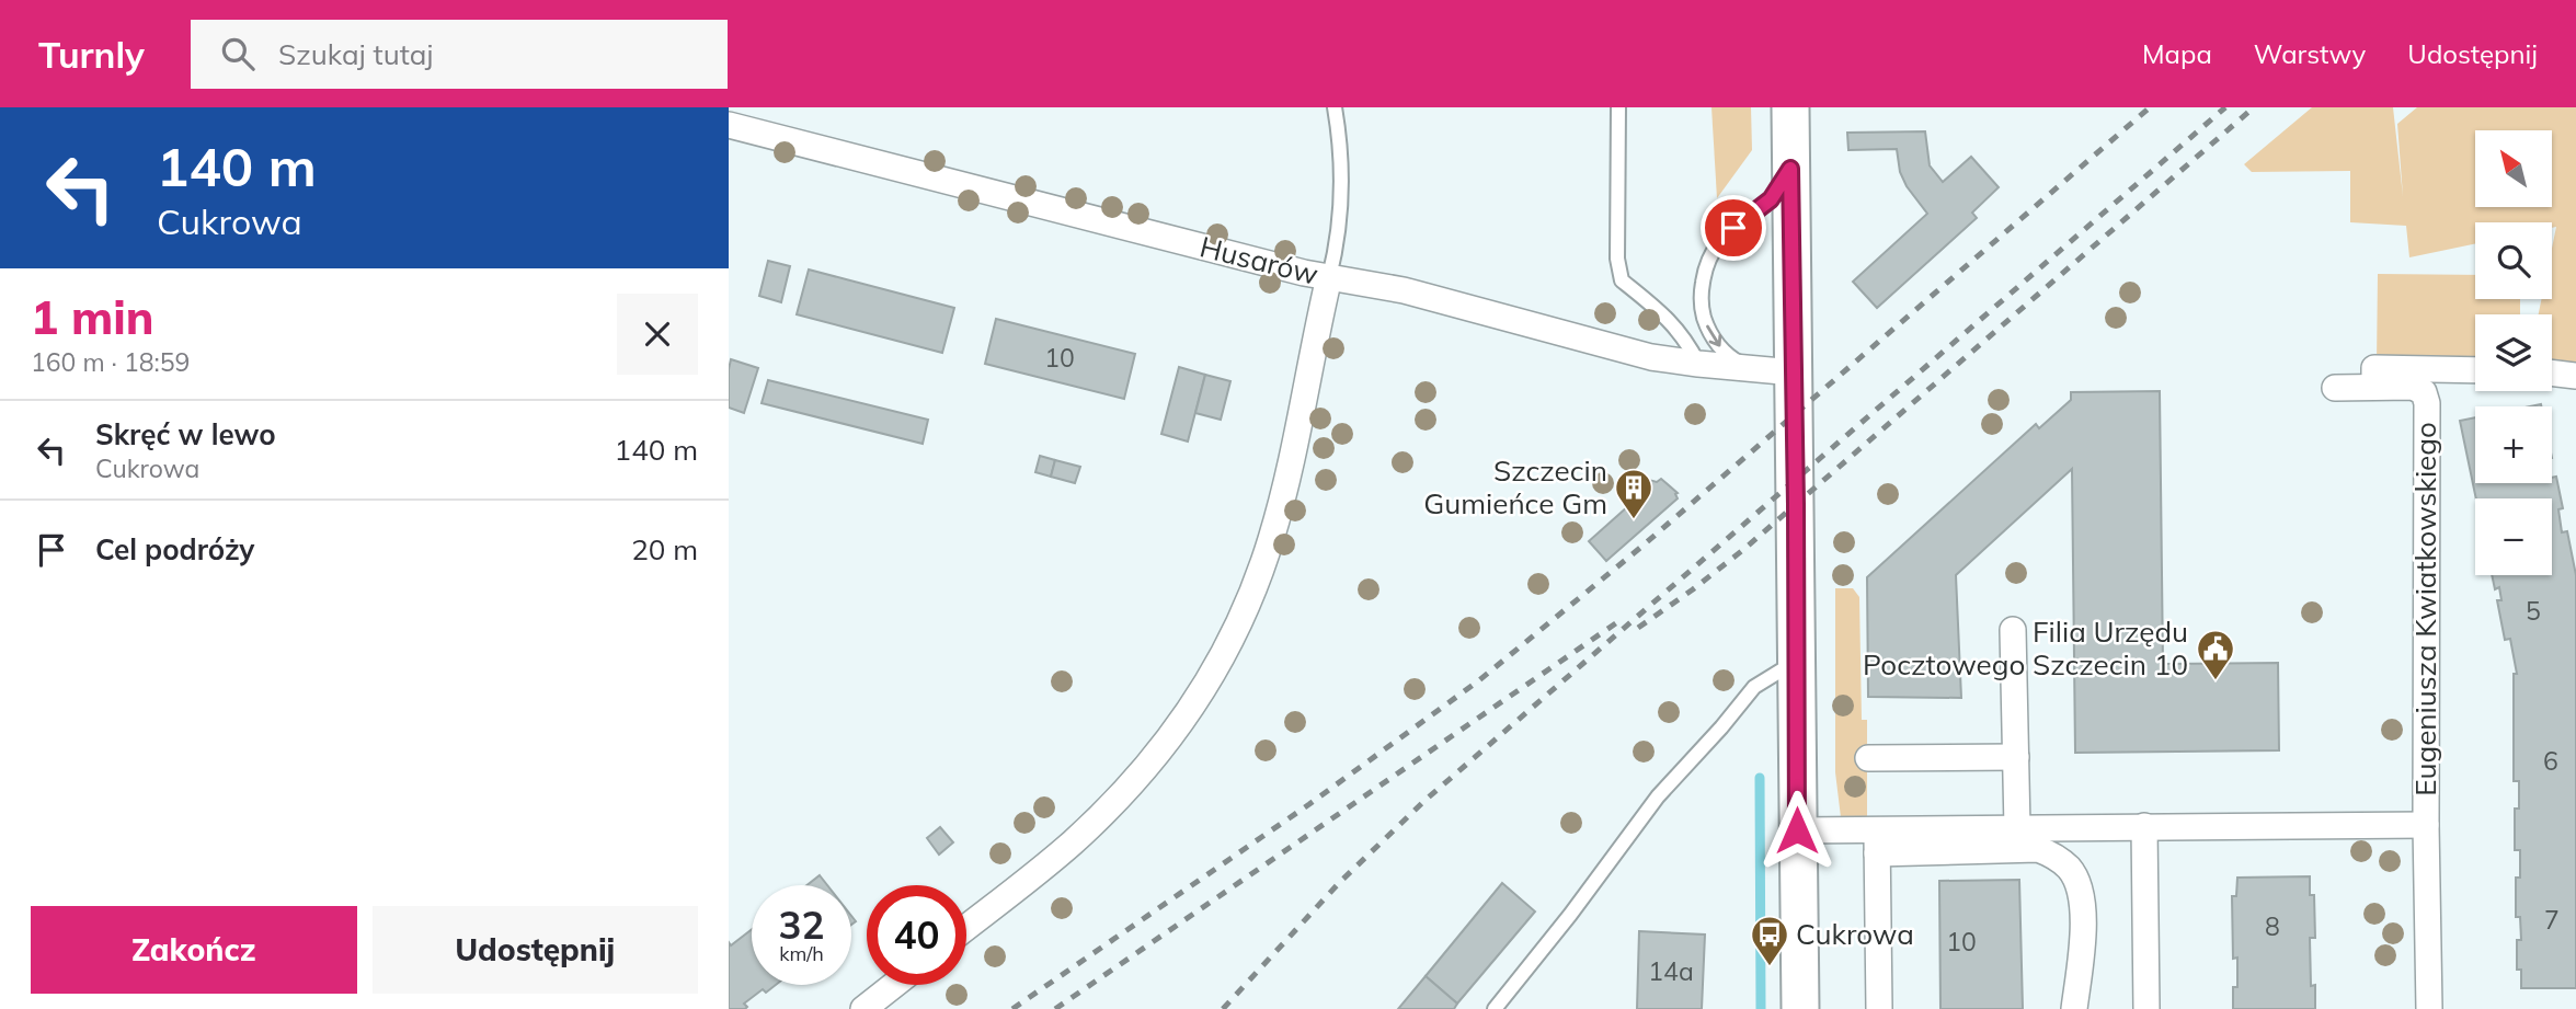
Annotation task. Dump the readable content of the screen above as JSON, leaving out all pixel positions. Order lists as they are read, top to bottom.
{
  "streets": {
    "street": ["Husarów", "Eugeniusza Kwiatkowskiego"]
  },
  "places": {
    "building": ["Szczecin Gumieńce Gm"],
    "public building": ["Filia Urzędu Pocztowego Szczecin 10"],
    "bus stop": ["Cukrowa"]
  },
  "house_numbers": [
    "10",
    "5",
    "6",
    "7",
    "8",
    "10",
    "14a"
  ],
  "north": "top left",
  "page": {
    "header": "Turnly",
    "search": "Szukaj tutaj",
    "nav": ["Mapa", "Warstwy", "Udostępnij"],
    "turn": ["140 m", "Cukrowa"],
    "map_buttons": ["+", "−"],
    "heading": ["1 min", "160 m · 18:59"],
    "list": [
      {
        "name": "Skręć w lewo",
        "note": "Cukrowa",
        "value": "140 m"
      },
      {
        "name": "Cel podróży",
        "value": "20 m"
      }
    ],
    "speed": "32 km/h",
    "limit": "40",
    "buttons": ["Zakończ", "Udostępnij"]
  }
}
